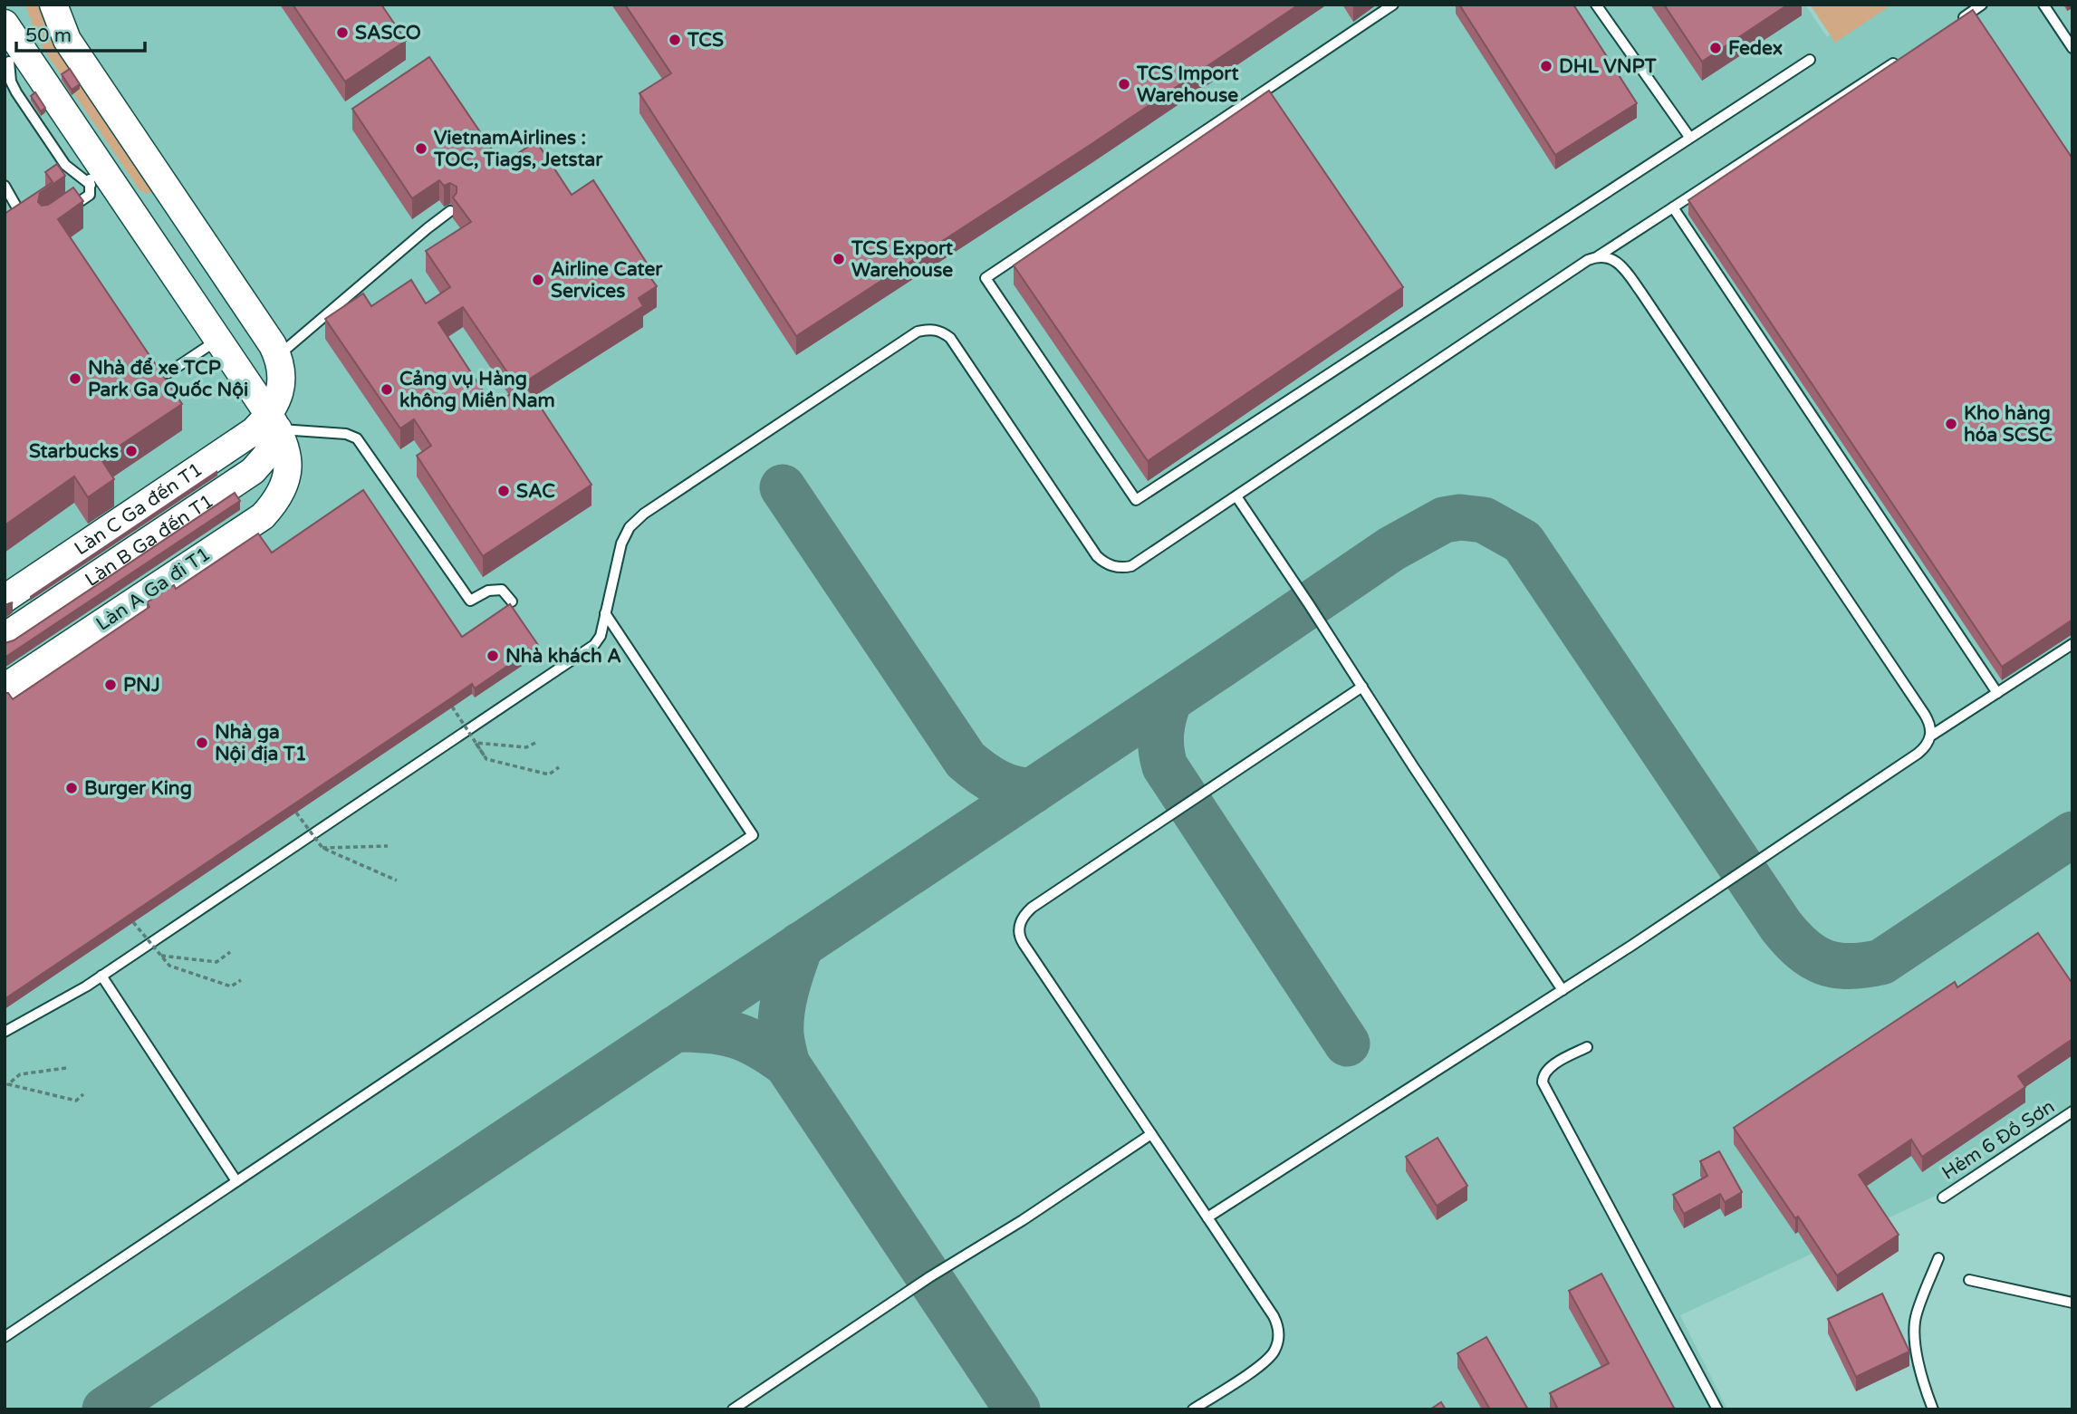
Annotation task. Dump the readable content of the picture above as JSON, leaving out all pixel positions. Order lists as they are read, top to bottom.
{
  "streets": {
    "street": ["Làn C Ga đến T1", "Làn B Ga đến T1", "Làn A Ga đi T1"],
    "lane": ["Hẻm 6 Đồ Sơn"]
  },
  "crossings": [
    ["Làn C Ga đến T1", "Làn B Ga đến T1"],
    ["Làn C Ga đến T1", "Làn A Ga đi T1"],
    ["Làn B Ga đến T1", "Làn A Ga đi T1"]
  ],
  "places": [
    "SASCO",
    "TCS",
    "Fedex",
    "DHL VNPT",
    "TCS Import Warehouse",
    "VietnamAirlines : TOC, Tiags, Jetstar",
    "TCS Export Warehouse",
    "Airline Cater Services",
    "Nhà để xe TCP Park Ga Quốc Nội",
    "Cảng vụ Hàng không Miền Nam",
    "Kho hàng hóa SCSC",
    "Starbucks",
    "SAC",
    "Nhà khách A",
    "PNJ",
    "Nhà ga Nội địa T1",
    "Burger King"
  ],
  "scale_bar": "50 m"
}
